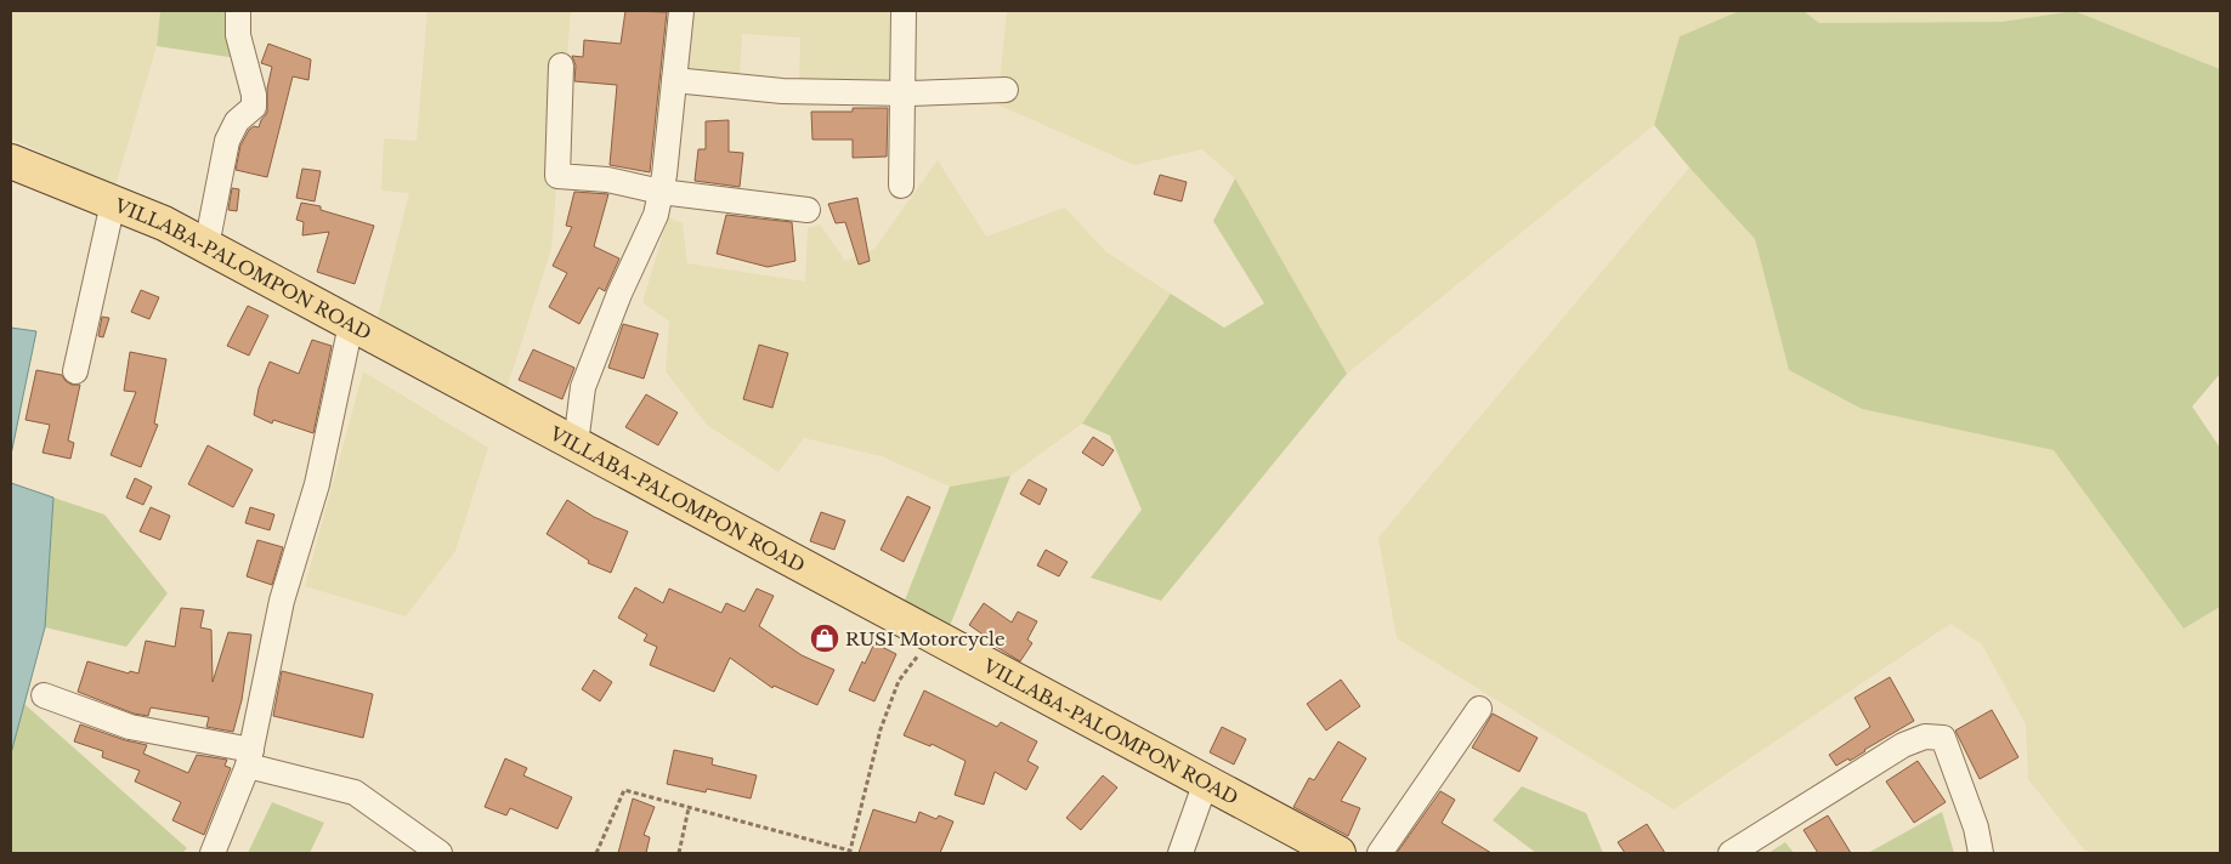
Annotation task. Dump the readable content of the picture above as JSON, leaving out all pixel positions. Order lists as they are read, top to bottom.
{
  "streets": {
    "main road": ["VILLABA-PALOMPON ROAD"]
  },
  "places": {
    "shop": ["RUSI Motorcycle"]
  }
}
